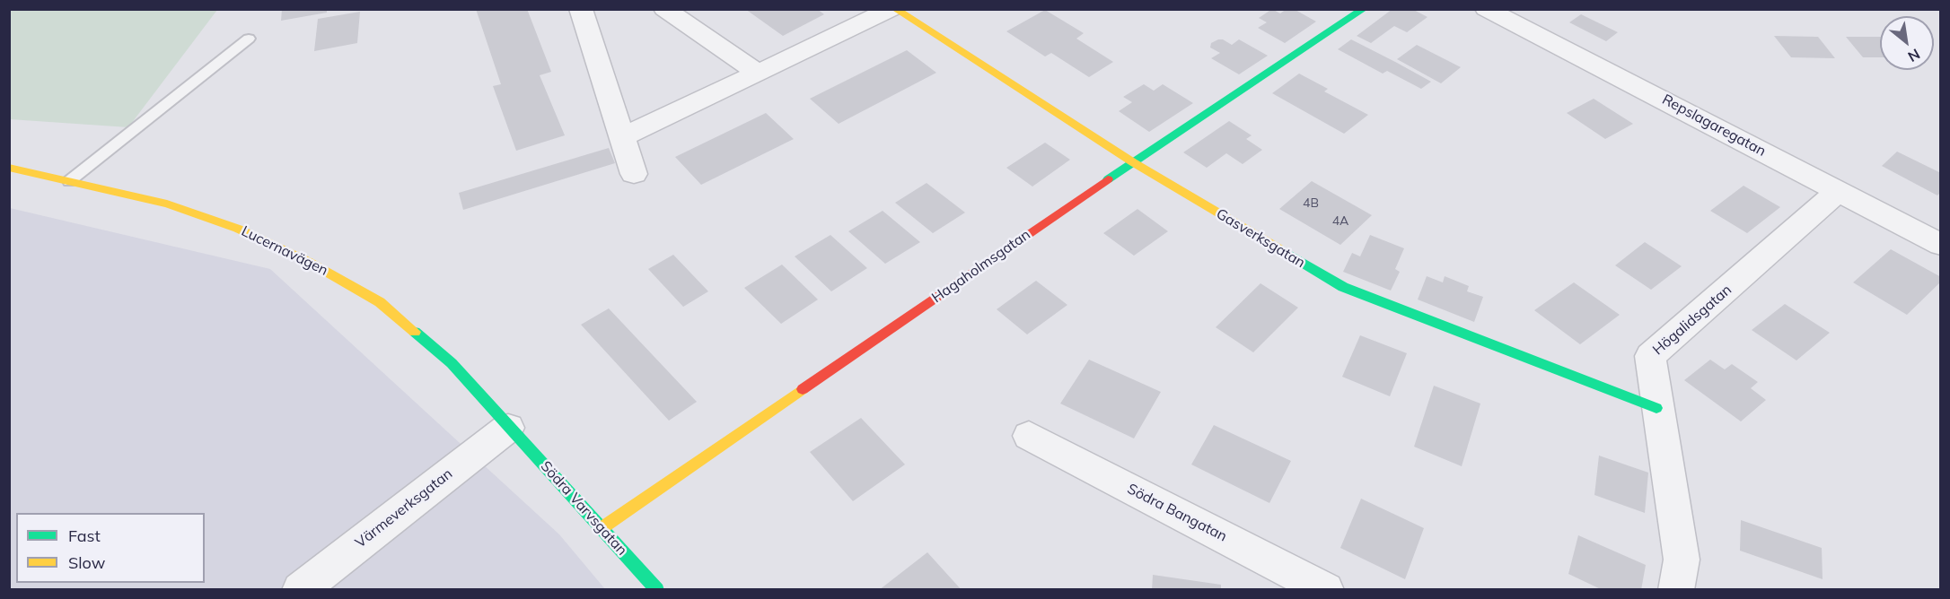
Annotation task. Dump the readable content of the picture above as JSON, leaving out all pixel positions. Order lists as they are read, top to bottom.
{
  "streets": {
    "street": [
      "Repslagaregatan",
      "Gasverksgatan",
      "Lucernavägen",
      "Hagaholmsgatan",
      "Högalidsgatan",
      "Värmeverksgatan",
      "Södra Varvsgatan",
      "Södra Bangatan"
    ]
  },
  "crossings": [
    ["Repslagaregatan", "Högalidsgatan"],
    ["Gasverksgatan", "Hagaholmsgatan"],
    ["Gasverksgatan", "Högalidsgatan"],
    ["Lucernavägen", "Värmeverksgatan"],
    ["Lucernavägen", "Södra Varvsgatan"],
    ["Hagaholmsgatan", "Södra Varvsgatan"],
    ["Värmeverksgatan", "Södra Varvsgatan"]
  ],
  "house_numbers": ["4B", "4A"],
  "legend": ["Fast", "Slow"],
  "north": "bottom right"
}
